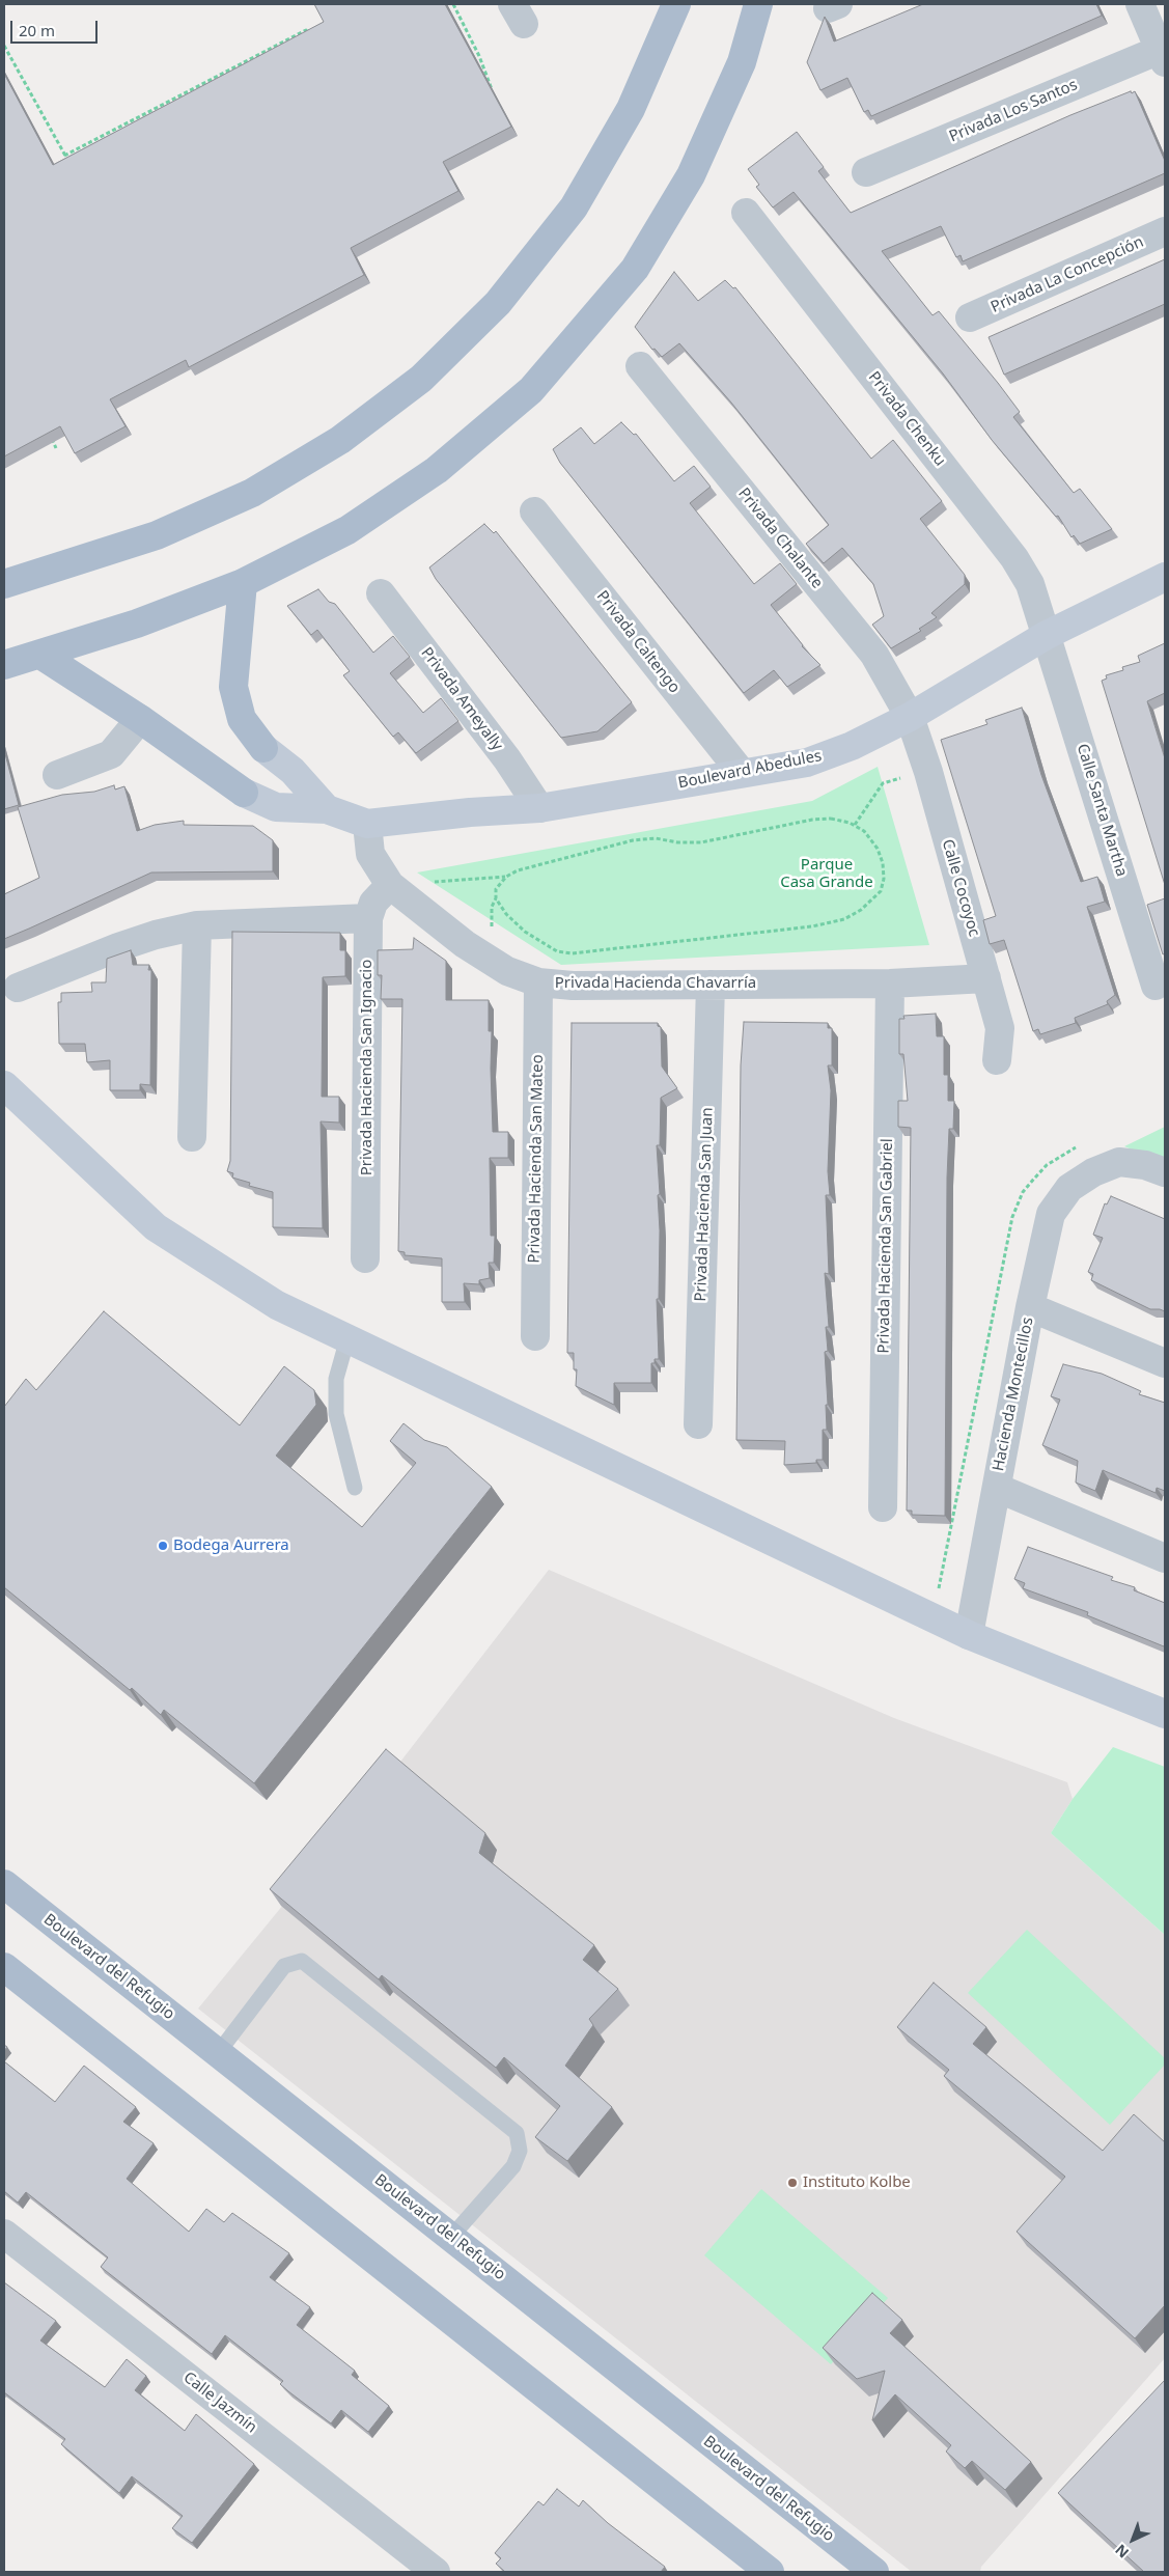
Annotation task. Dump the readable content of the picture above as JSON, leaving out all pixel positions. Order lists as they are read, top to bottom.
{
  "streets": {
    "main road": ["Boulevard del Refugio"],
    "street": [
      "Privada Los Santos",
      "Privada La Concepción",
      "Privada Chenku",
      "Privada Chalante",
      "Privada Caltengo",
      "Privada Ameyally",
      "Boulevard Abedules",
      "Calle Santa Martha",
      "Calle Cocoyoc",
      "Privada Hacienda Chavarría",
      "Privada Hacienda San Ignacio",
      "Privada Hacienda San Mateo",
      "Privada Hacienda San Juan",
      "Privada Hacienda San Gabriel",
      "Hacienda Montecillos",
      "Calle Jazmín"
    ]
  },
  "crossings": [
    ["Privada Chenku", "Boulevard Abedules"],
    ["Privada Chenku", "Calle Santa Martha"],
    ["Privada Chalante", "Boulevard Abedules"],
    ["Privada Chalante", "Calle Cocoyoc"],
    ["Privada Caltengo", "Boulevard Abedules"],
    ["Privada Ameyally", "Boulevard Abedules"],
    ["Boulevard Abedules", "Calle Santa Martha"],
    ["Boulevard Abedules", "Calle Cocoyoc"],
    ["Boulevard Abedules", "Privada Hacienda Chavarría"],
    ["Calle Cocoyoc", "Privada Hacienda Chavarría"],
    ["Privada Hacienda Chavarría", "Privada Hacienda San Ignacio"],
    ["Privada Hacienda Chavarría", "Privada Hacienda San Mateo"],
    ["Privada Hacienda Chavarría", "Privada Hacienda San Juan"],
    ["Privada Hacienda Chavarría", "Privada Hacienda San Gabriel"]
  ],
  "parks": ["Parque Casa Grande"],
  "places": ["Bodega Aurrera", "Instituto Kolbe"],
  "scale_bar": "20 m",
  "north": "bottom left"
}
